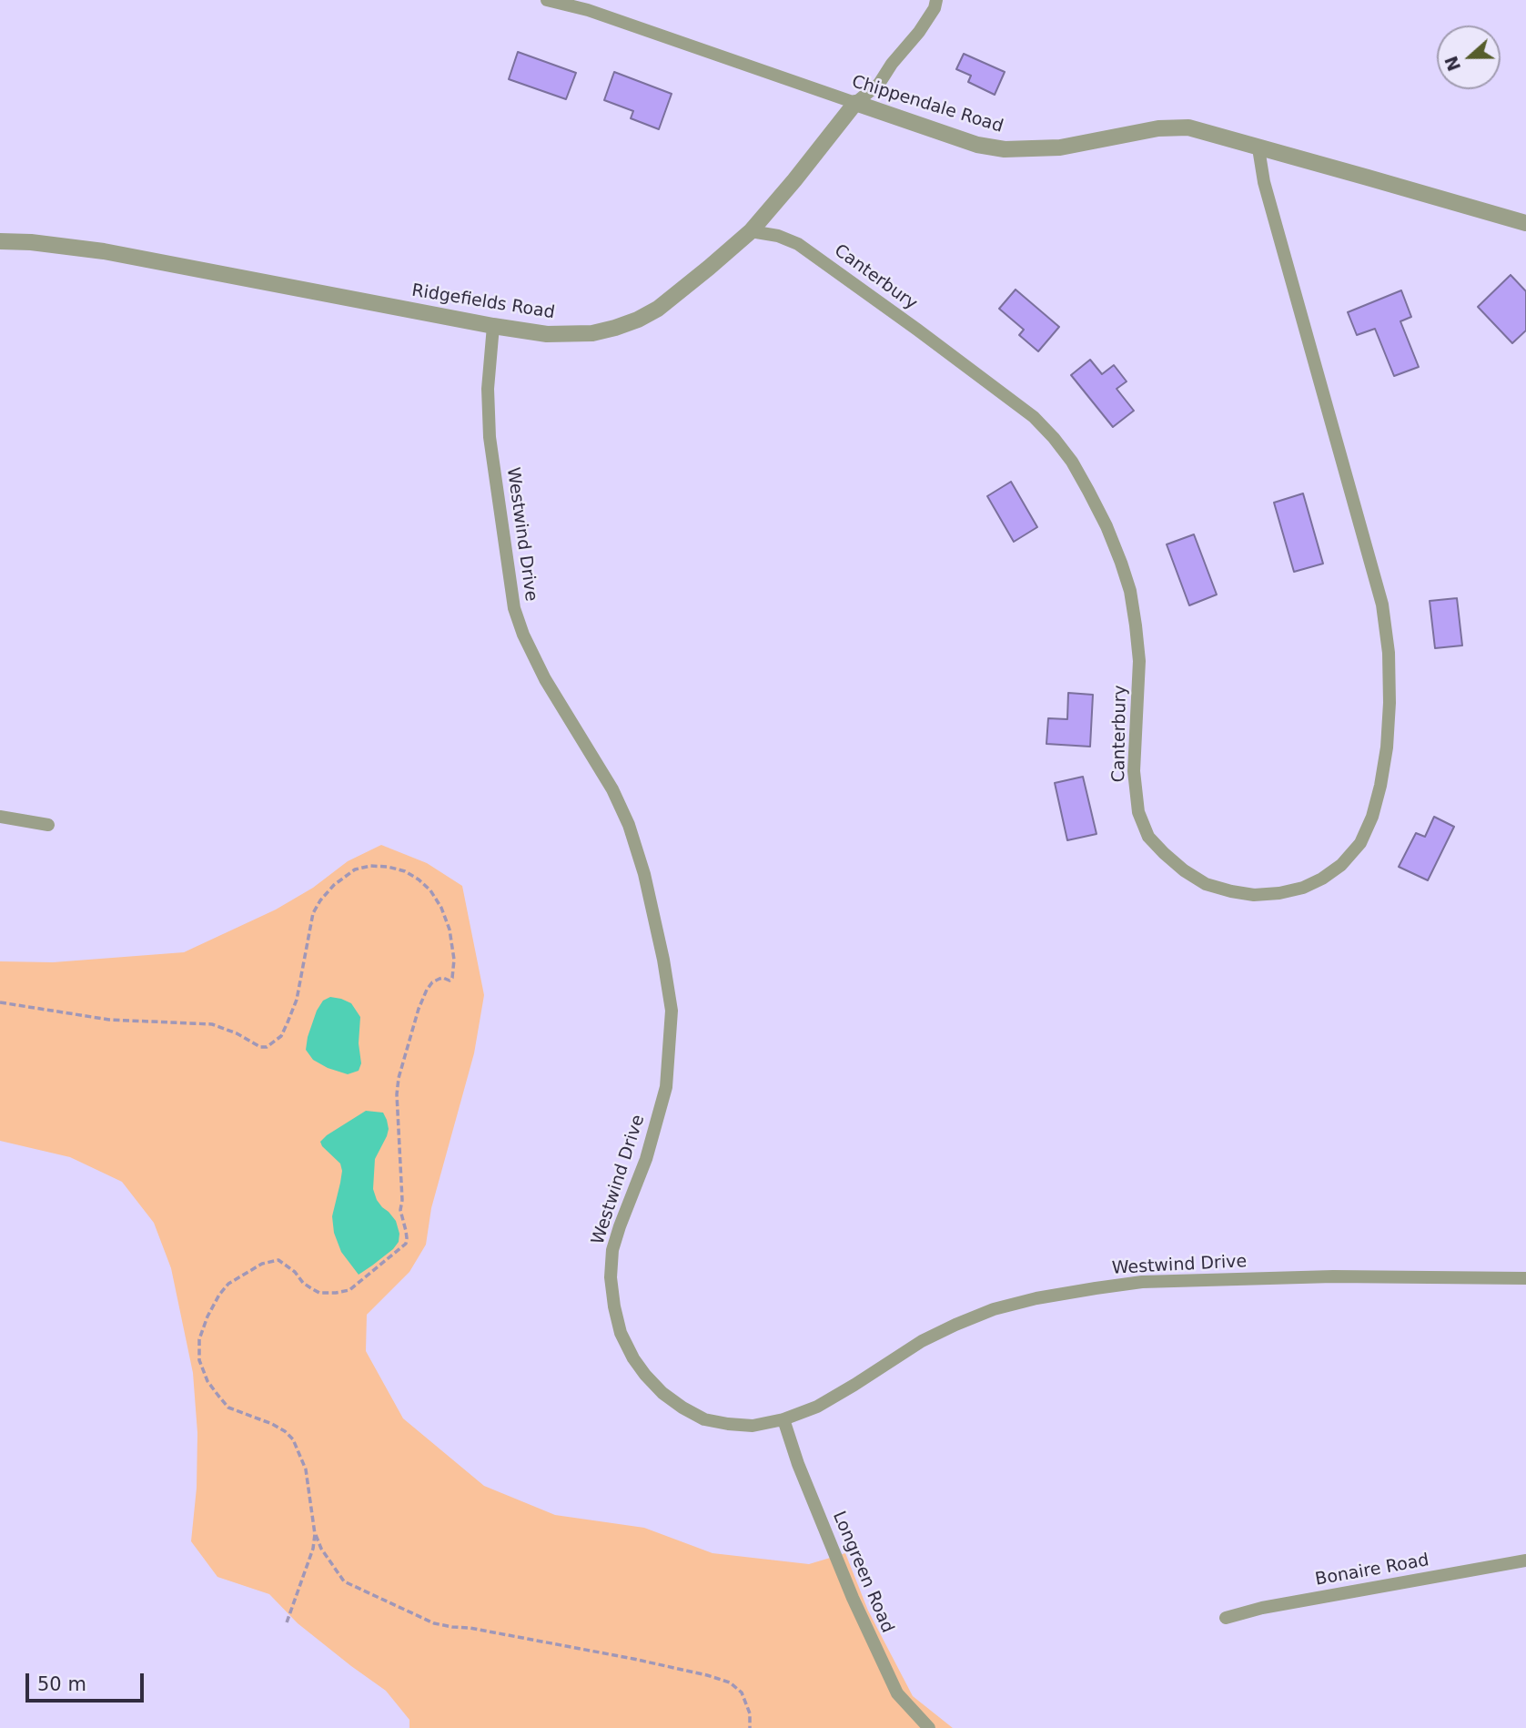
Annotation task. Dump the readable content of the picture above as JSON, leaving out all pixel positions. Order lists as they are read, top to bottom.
{
  "streets": {
    "street": [
      "Chippendale Road",
      "Canterbury",
      "Ridgefields Road",
      "Westwind Drive",
      "Bonaire Road",
      "Longreen Road"
    ]
  },
  "crossings": [
    ["Chippendale Road", "Canterbury"],
    ["Chippendale Road", "Ridgefields Road"],
    ["Canterbury", "Ridgefields Road"],
    ["Ridgefields Road", "Westwind Drive"],
    ["Westwind Drive", "Longreen Road"]
  ],
  "scale_bar": "50 m",
  "north": "left"
}
